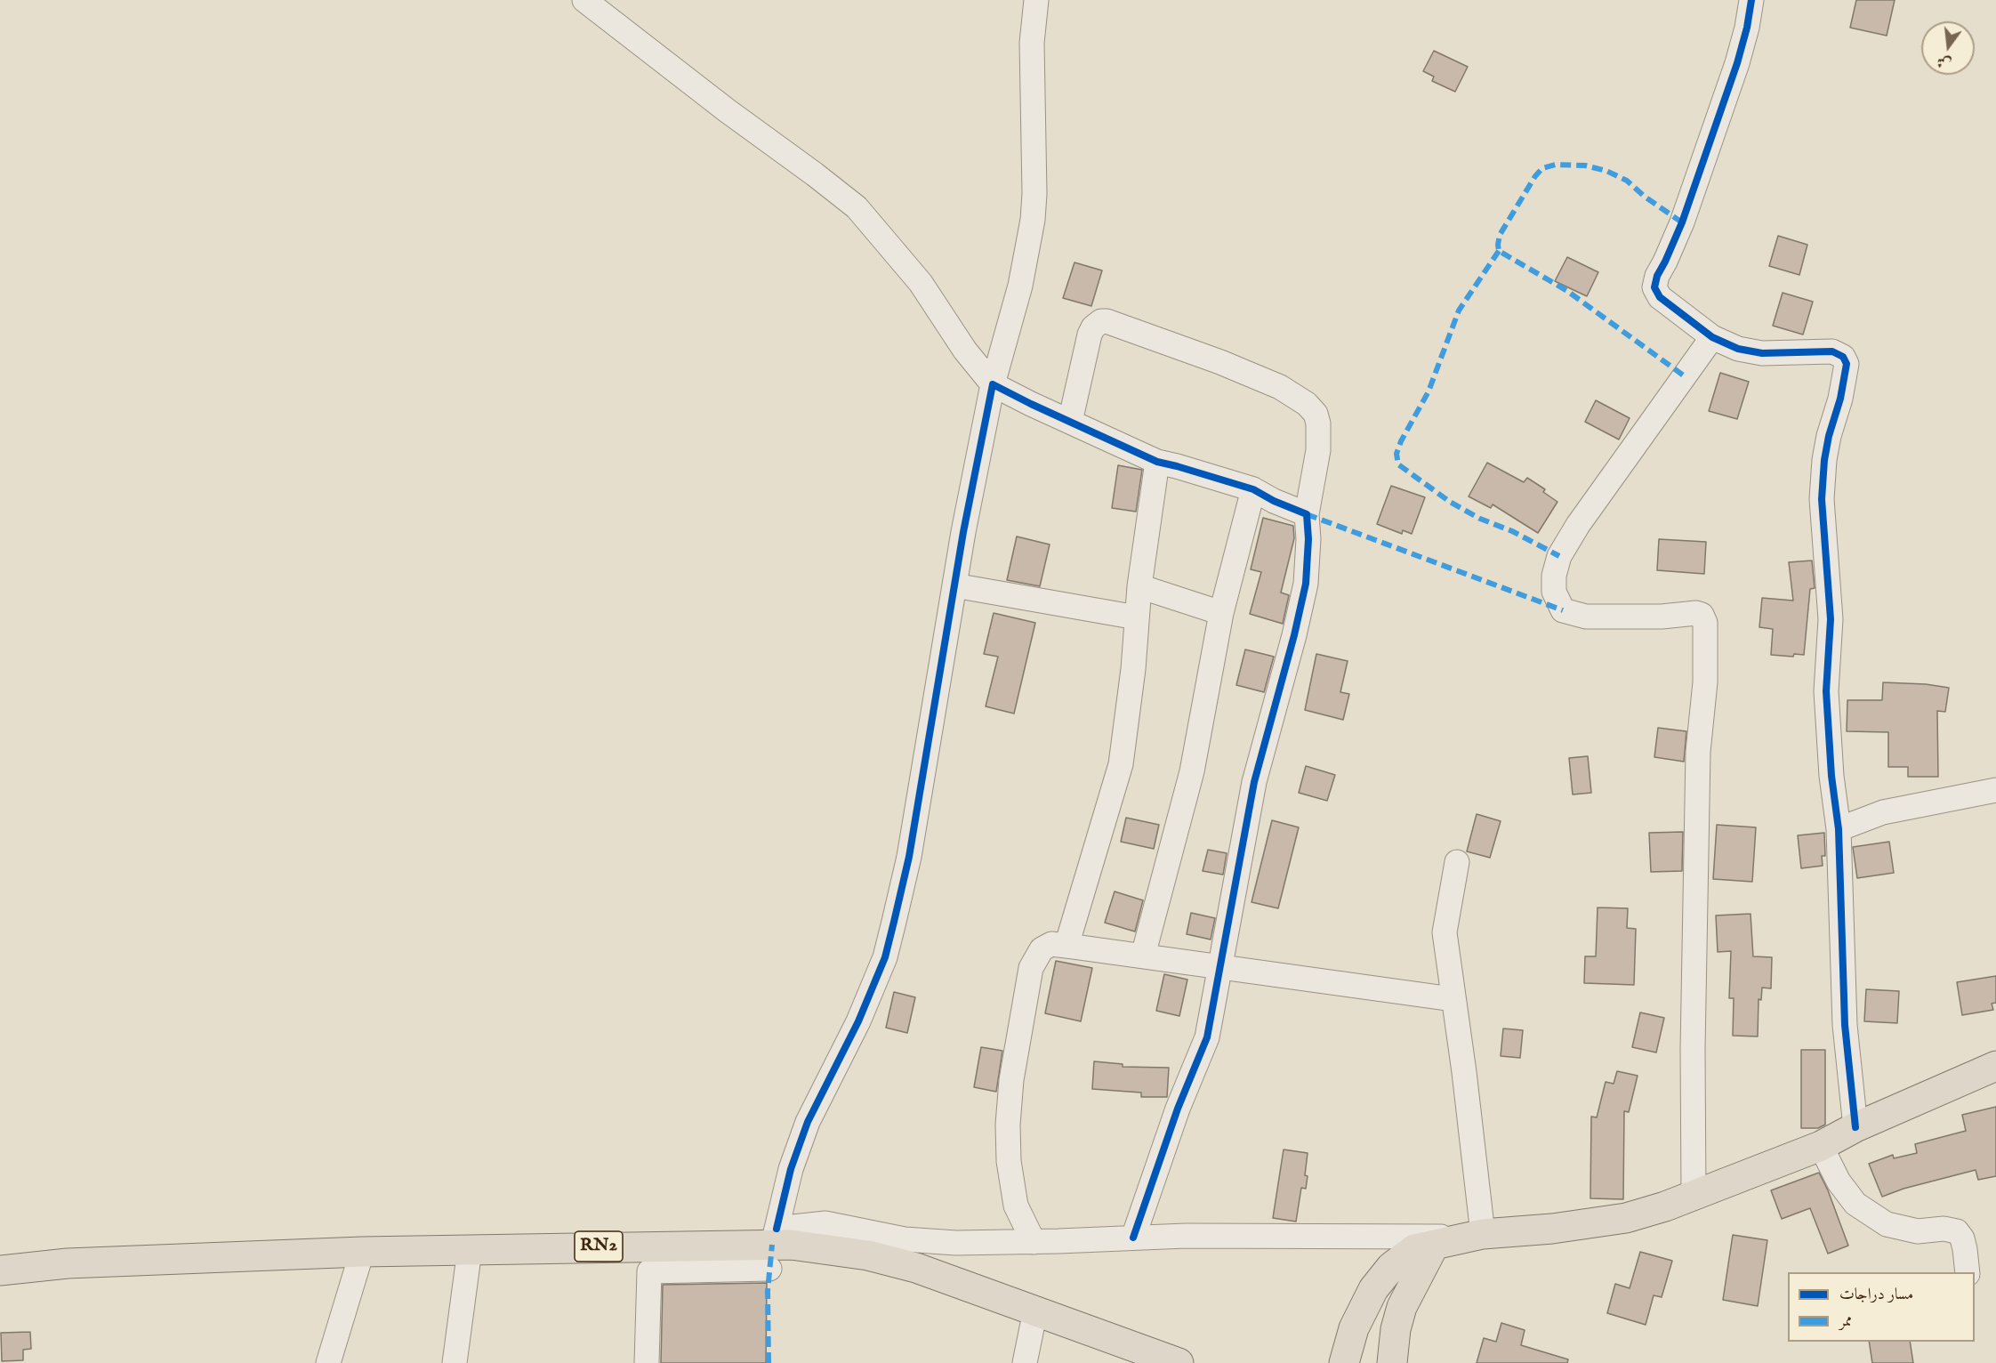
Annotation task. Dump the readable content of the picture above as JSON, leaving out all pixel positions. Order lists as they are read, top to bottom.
{
  "streets": {
    "main road": ["RN2"]
  },
  "legend": ["مسار دراجات", "ممر"],
  "north": "bottom"
}
